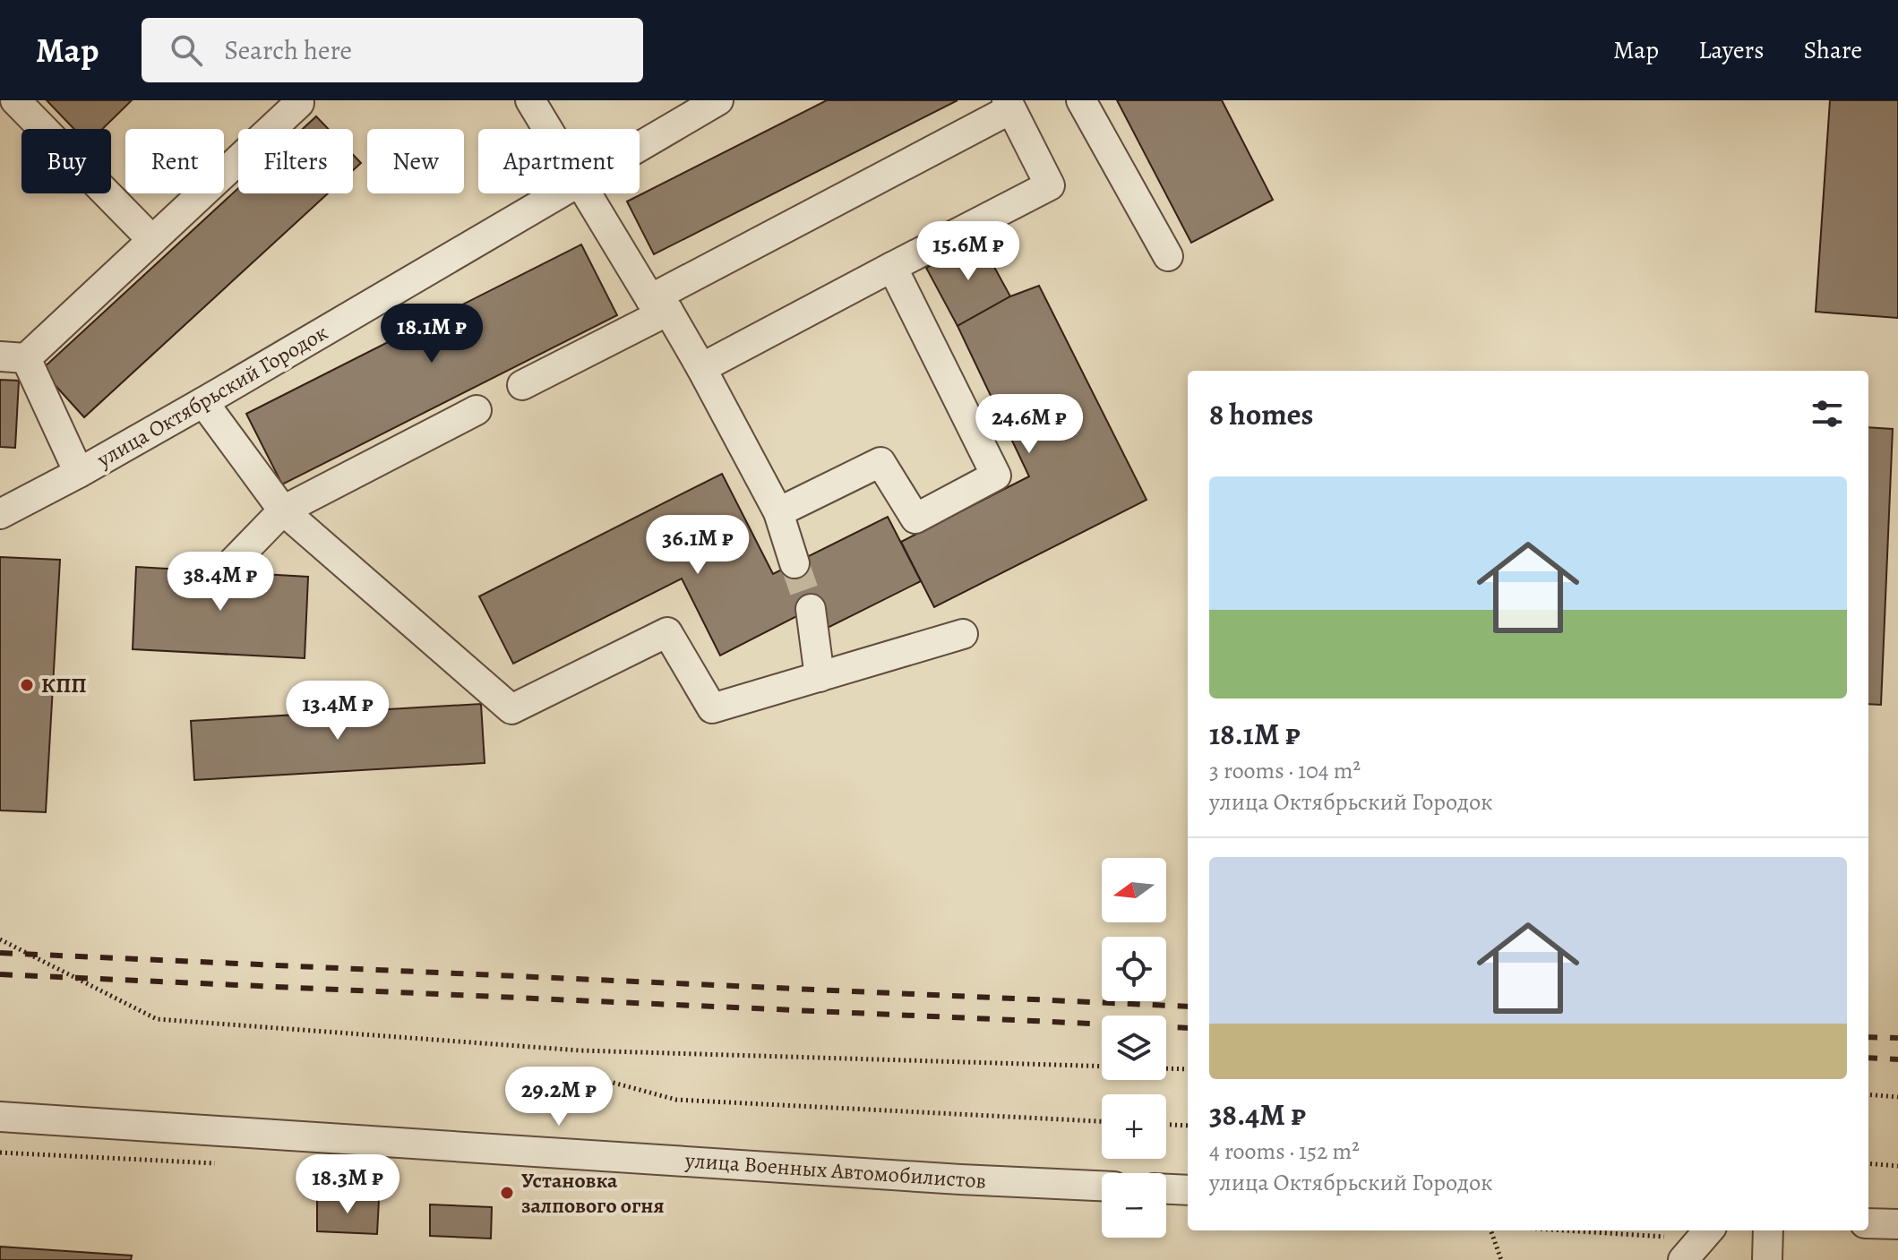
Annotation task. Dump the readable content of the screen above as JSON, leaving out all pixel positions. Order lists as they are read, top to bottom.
{
  "streets": {
    "street": ["улица Октябрьский Городок", "улица Военных Автомобилистов"]
  },
  "places": ["КПП", "Установка залпового огня"],
  "north": "left",
  "page": {
    "header": "Map",
    "search": "Search here",
    "nav": ["Map", "Layers", "Share"],
    "chip": [
      "Buy",
      "Rent",
      "Filters",
      "New",
      "Apartment"
    ],
    "price": [
      "15.6M ₽",
      "18.1M ₽",
      "24.6M ₽",
      "36.1M ₽",
      "38.4M ₽",
      "13.4M ₽",
      "29.2M ₽",
      "18.3M ₽"
    ],
    "heading": "8 homes",
    "list": [
      {
        "name": "18.1M ₽",
        "note": "3 rooms · 104 m² · улица Октябрьский Городок"
      },
      {
        "name": "38.4M ₽",
        "note": "4 rooms · 152 m² · улица Октябрьский Городок"
      }
    ],
    "map_buttons": ["+", "−"]
  }
}
